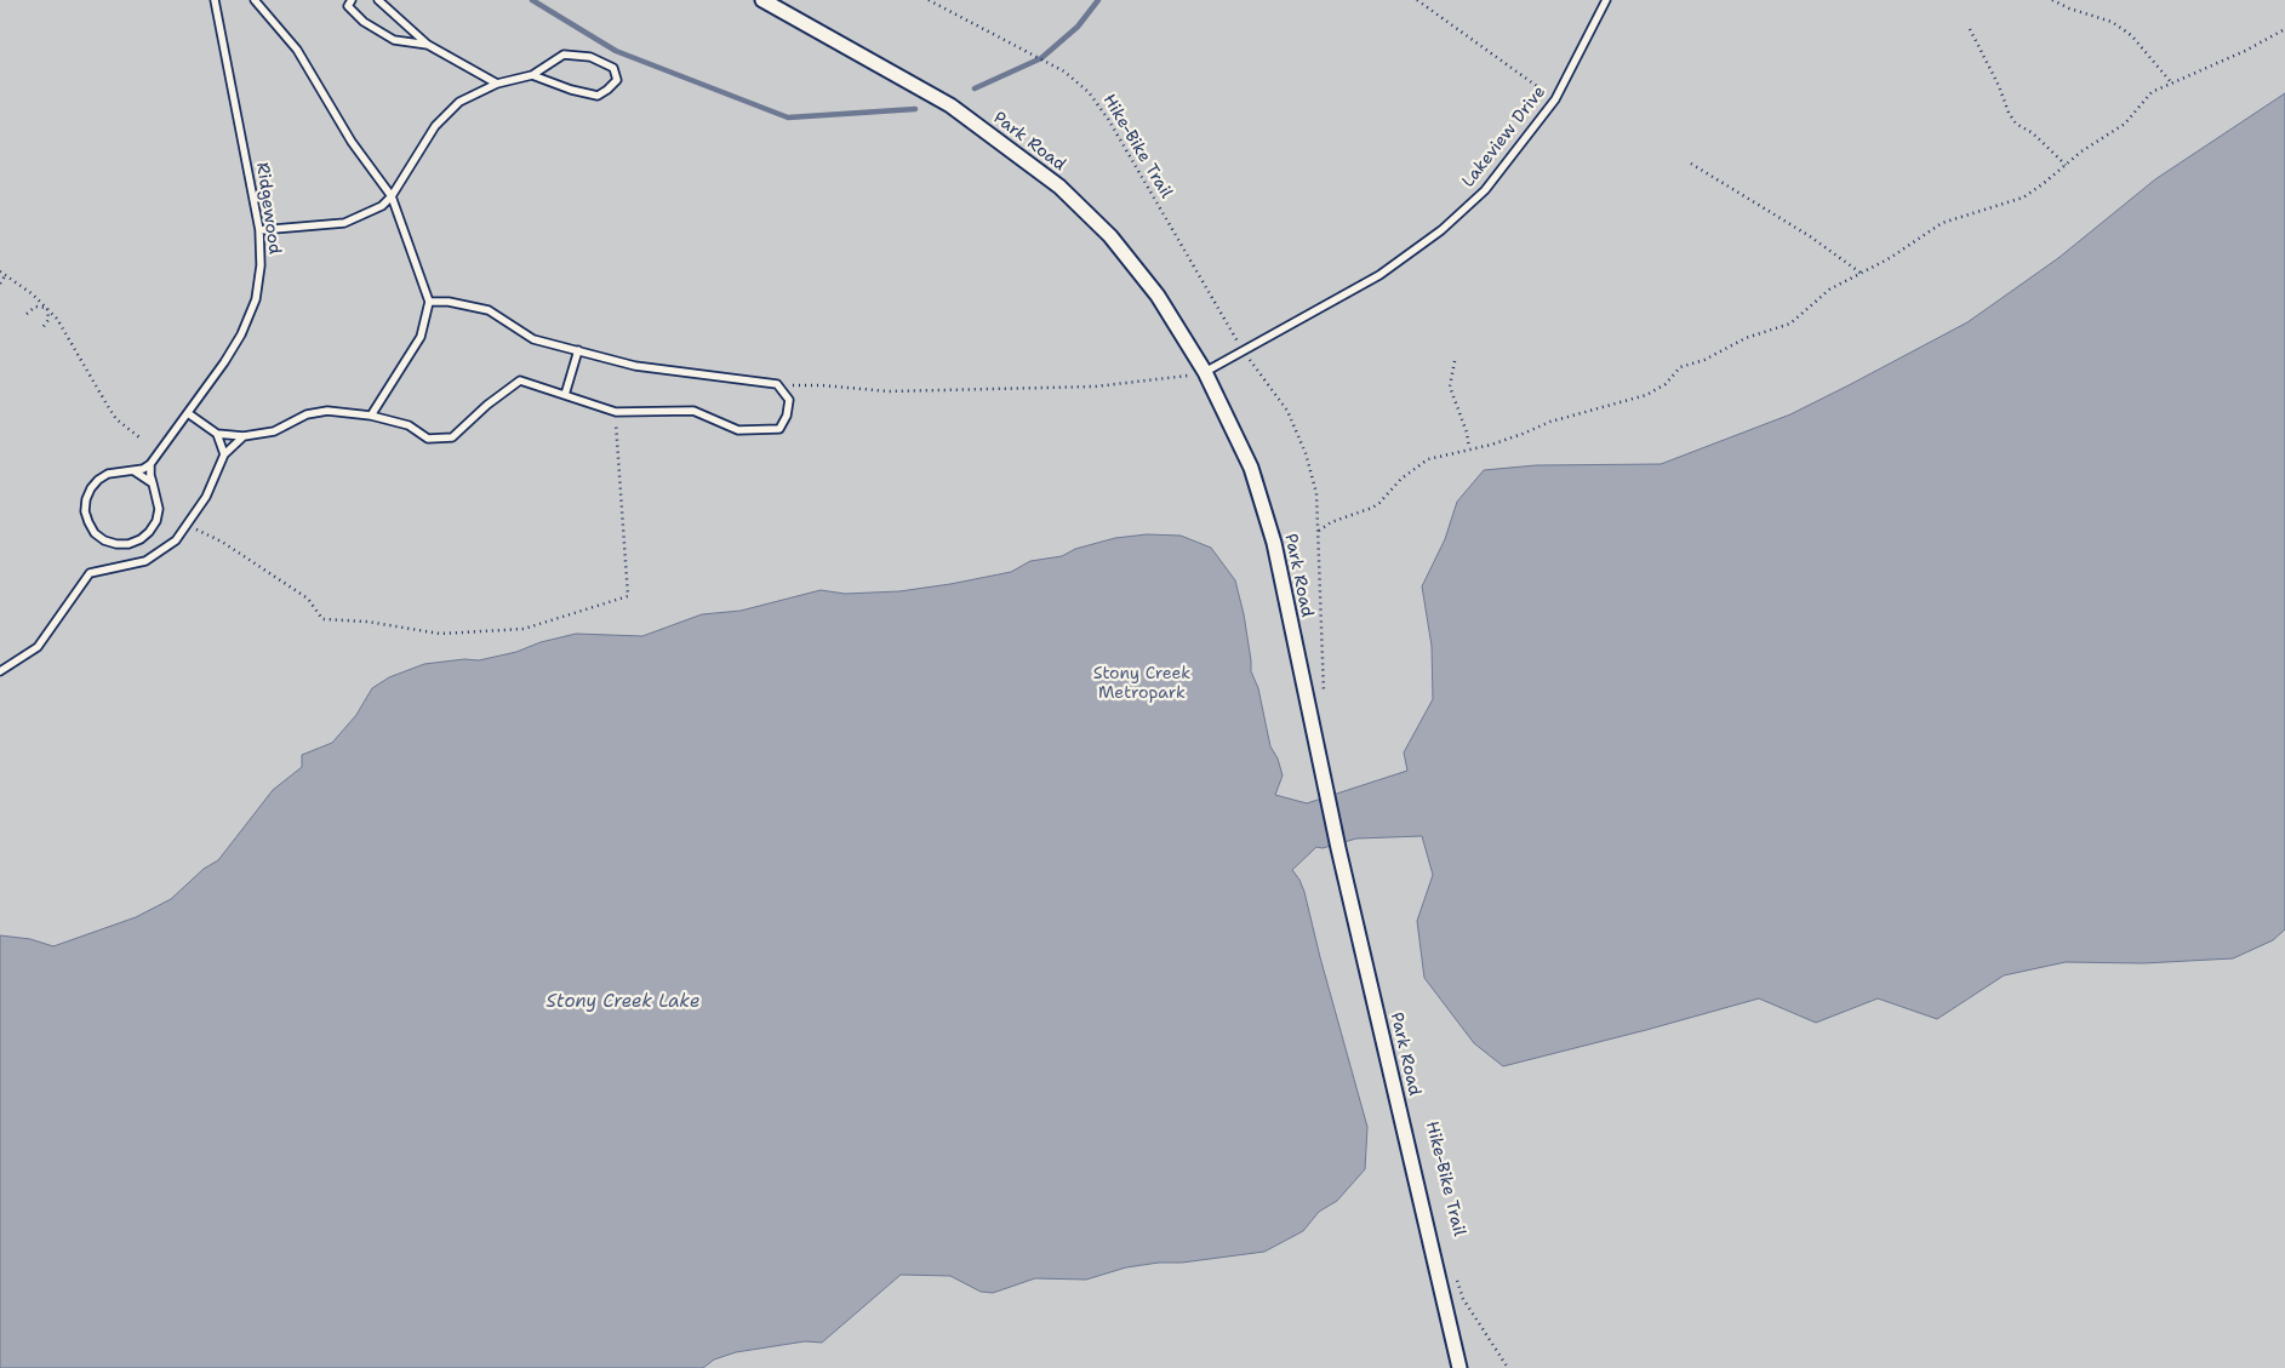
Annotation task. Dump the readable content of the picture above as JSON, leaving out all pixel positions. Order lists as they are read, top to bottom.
{
  "streets": {
    "street": ["Park Road"],
    "lane": ["Lakeview Drive", "Ridgewood"],
    "path": ["Hike-Bike Trail"]
  },
  "crossings": [
    ["Lakeview Drive", "Park Road"]
  ],
  "water": ["Stony Creek Lake"],
  "parks": ["Stony Creek Metropark"]
}
